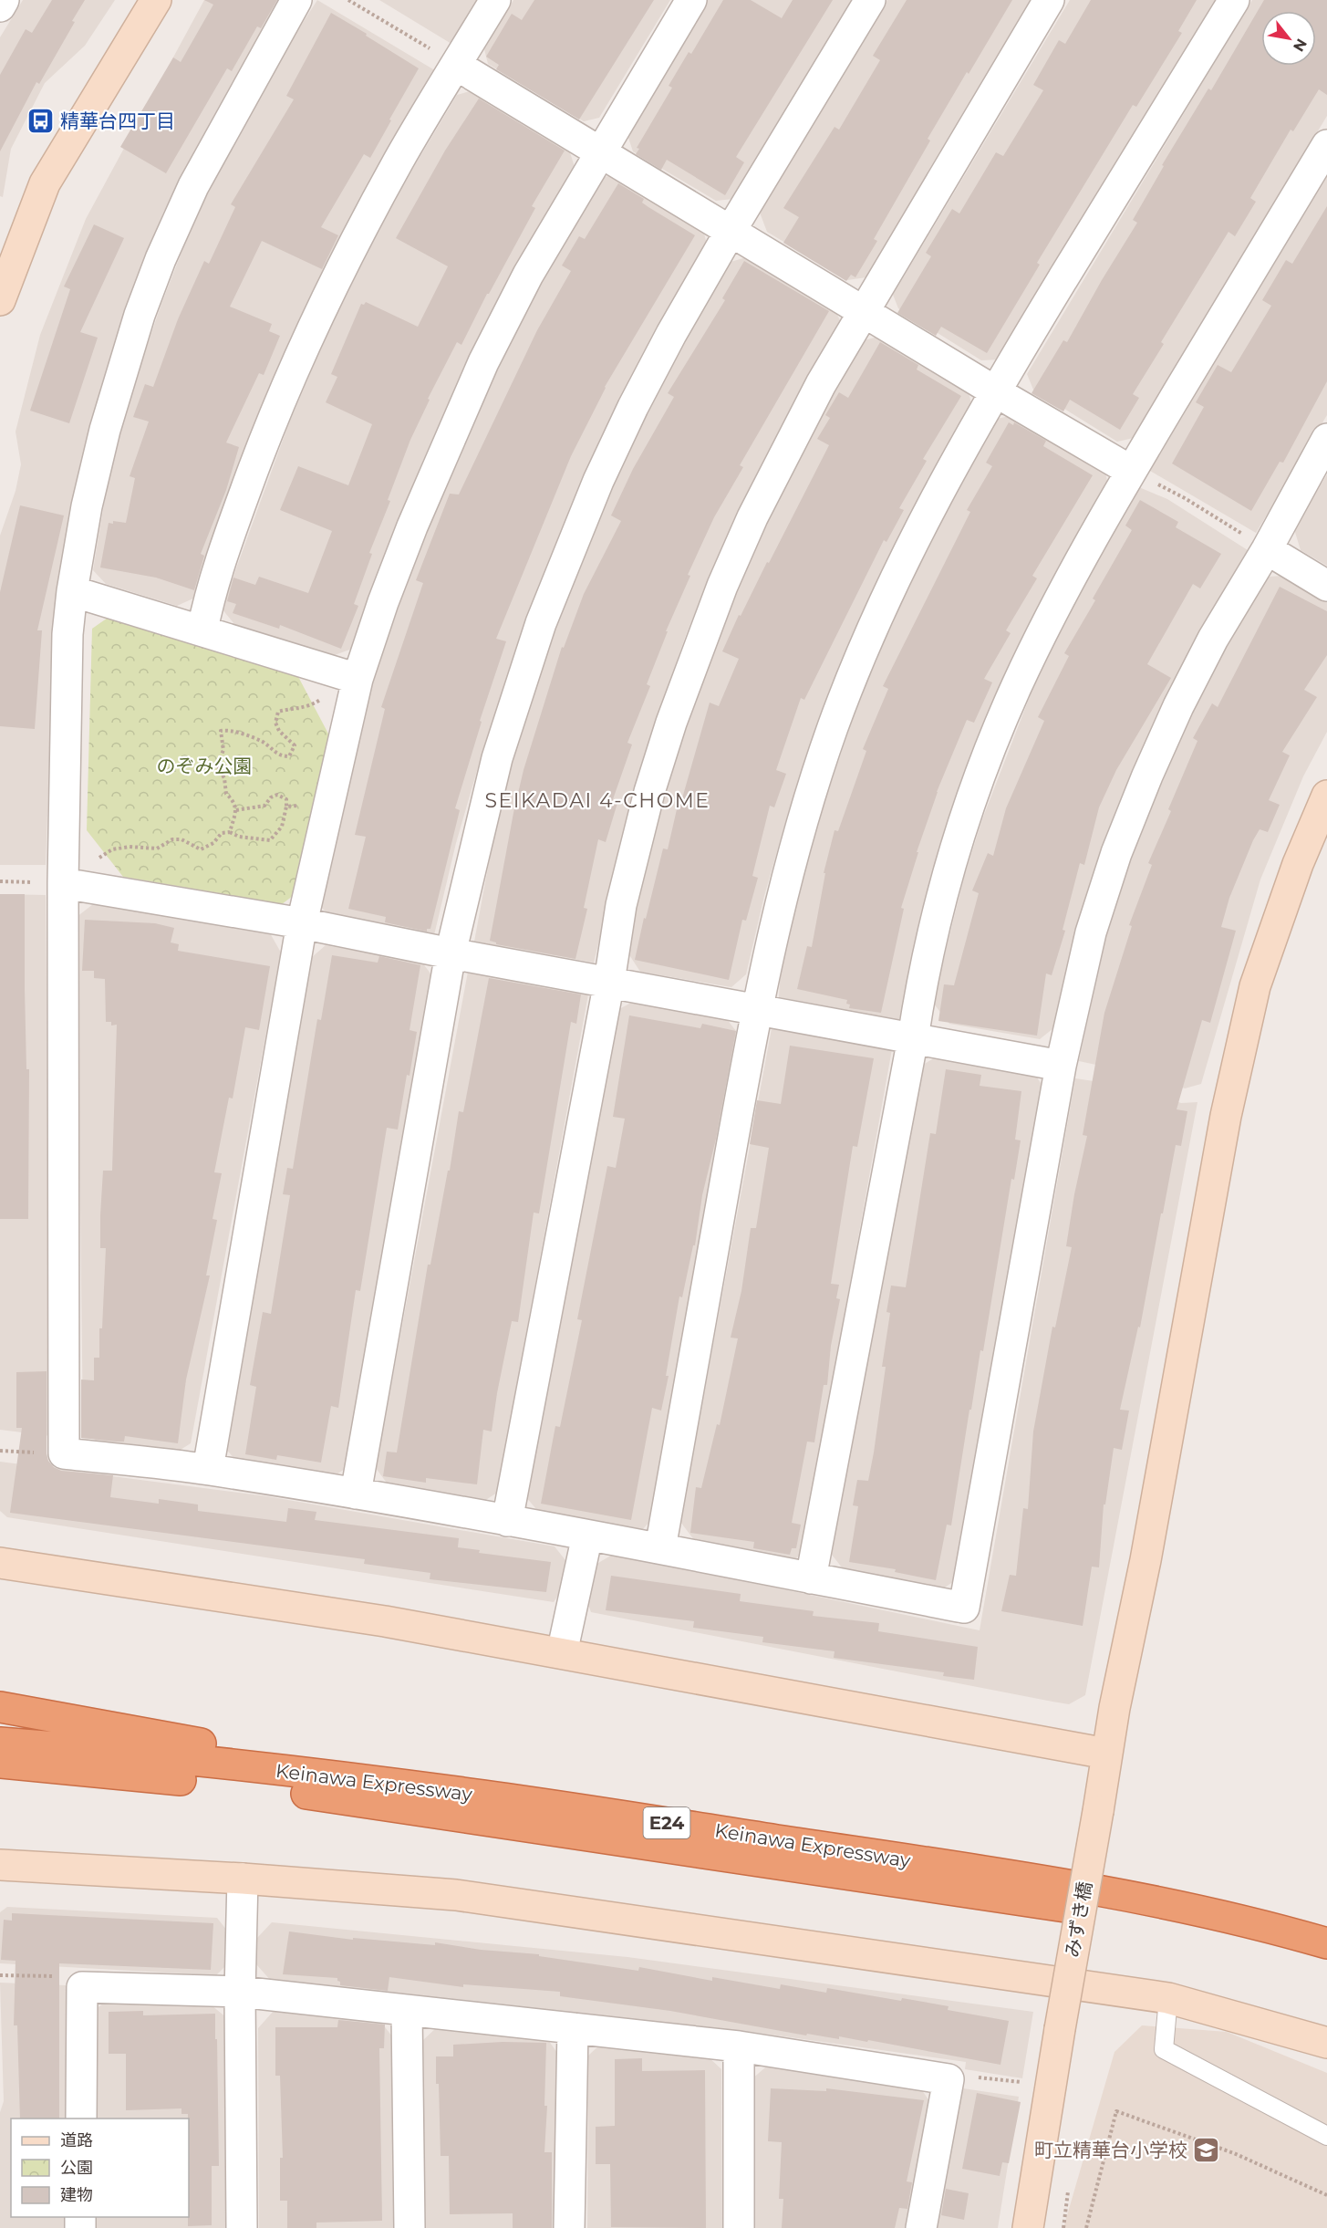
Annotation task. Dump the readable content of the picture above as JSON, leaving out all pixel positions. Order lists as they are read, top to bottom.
{
  "streets": {
    "highway": ["Keinawa Expressway", "E24"],
    "street": ["みずき橋"]
  },
  "districts": ["SEIKADAI 4-CHOME"],
  "parks": ["のぞみ公園"],
  "places": {
    "bus stop": ["精華台四丁目"],
    "school or university": ["町立精華台小学校"]
  },
  "legend": ["道路", "公園", "建物"],
  "north": "bottom right"
}
